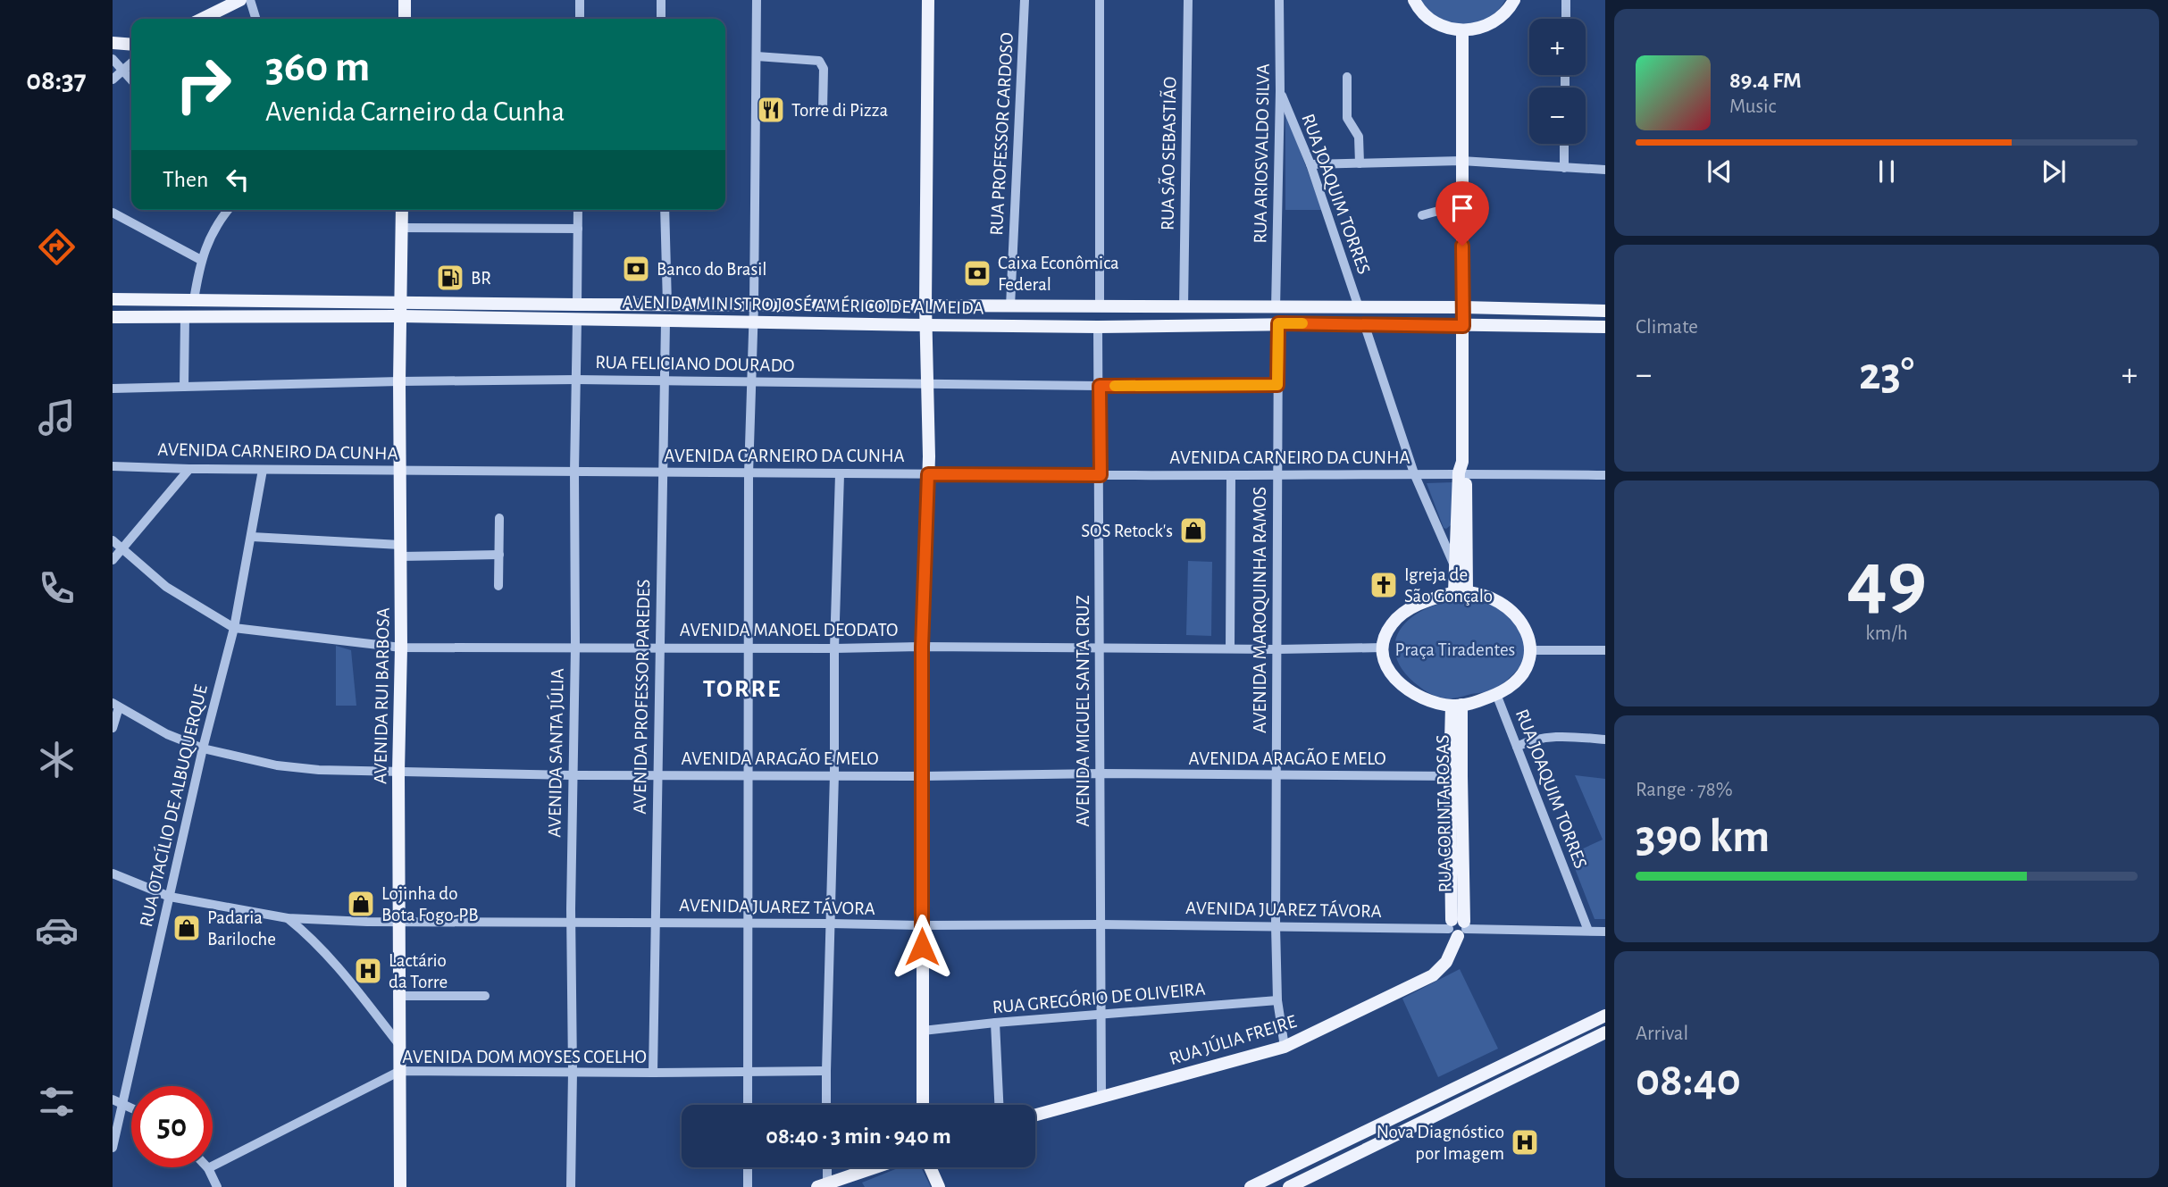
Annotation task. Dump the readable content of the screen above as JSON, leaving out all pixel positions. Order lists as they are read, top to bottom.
{
  "streets": {
    "main road": [
      "AVENIDA MINISTRO JOSÉ AMÉRICO DE ALMEIDA",
      "AVENIDA RUI BARBOSA",
      "RUA CORINTA ROSAS",
      "RUA JÚLIA FREIRE"
    ],
    "street": [
      "RUA PROFESSOR CARDOSO",
      "RUA SÃO SEBASTIÃO",
      "RUA ARIOSVALDO SILVA",
      "RUA JOAQUIM TORRES",
      "RUA FELICIANO DOURADO",
      "AVENIDA CARNEIRO DA CUNHA",
      "AVENIDA MAROQUINHA RAMOS",
      "AVENIDA MANOEL DEODATO",
      "AVENIDA PROFESSOR PAREDES",
      "AVENIDA MIGUEL SANTA CRUZ",
      "AVENIDA SANTA JÚLIA",
      "AVENIDA ARAGÃO E MELO",
      "RUA OTACÍLIO DE ALBUQUERQUE",
      "AVENIDA JUAREZ TÁVORA",
      "RUA GREGÓRIO DE OLIVEIRA",
      "AVENIDA DOM MOYSES COELHO"
    ]
  },
  "crossings": [
    ["RUA PROFESSOR CARDOSO", "AVENIDA MINISTRO JOSÉ AMÉRICO DE ALMEIDA"],
    ["RUA SÃO SEBASTIÃO", "AVENIDA MINISTRO JOSÉ AMÉRICO DE ALMEIDA"],
    ["RUA ARIOSVALDO SILVA", "RUA JOAQUIM TORRES"],
    ["RUA ARIOSVALDO SILVA", "AVENIDA MINISTRO JOSÉ AMÉRICO DE ALMEIDA"],
    ["RUA JOAQUIM TORRES", "AVENIDA MINISTRO JOSÉ AMÉRICO DE ALMEIDA"],
    ["RUA JOAQUIM TORRES", "AVENIDA MANOEL DEODATO"],
    ["RUA JOAQUIM TORRES", "RUA CORINTA ROSAS"],
    ["RUA JOAQUIM TORRES", "AVENIDA JUAREZ TÁVORA"],
    ["AVENIDA MINISTRO JOSÉ AMÉRICO DE ALMEIDA", "AVENIDA MAROQUINHA RAMOS"],
    ["AVENIDA MINISTRO JOSÉ AMÉRICO DE ALMEIDA", "AVENIDA RUI BARBOSA"],
    ["AVENIDA MINISTRO JOSÉ AMÉRICO DE ALMEIDA", "AVENIDA PROFESSOR PAREDES"],
    ["AVENIDA MINISTRO JOSÉ AMÉRICO DE ALMEIDA", "AVENIDA MIGUEL SANTA CRUZ"],
    ["AVENIDA MINISTRO JOSÉ AMÉRICO DE ALMEIDA", "AVENIDA SANTA JÚLIA"],
    ["RUA FELICIANO DOURADO", "AVENIDA MAROQUINHA RAMOS"],
    ["RUA FELICIANO DOURADO", "AVENIDA RUI BARBOSA"],
    ["RUA FELICIANO DOURADO", "AVENIDA PROFESSOR PAREDES"],
    ["RUA FELICIANO DOURADO", "AVENIDA MIGUEL SANTA CRUZ"],
    ["RUA FELICIANO DOURADO", "AVENIDA SANTA JÚLIA"],
    ["AVENIDA CARNEIRO DA CUNHA", "AVENIDA MAROQUINHA RAMOS"],
    ["AVENIDA CARNEIRO DA CUNHA", "AVENIDA RUI BARBOSA"],
    ["AVENIDA CARNEIRO DA CUNHA", "AVENIDA PROFESSOR PAREDES"],
    ["AVENIDA CARNEIRO DA CUNHA", "AVENIDA MIGUEL SANTA CRUZ"],
    ["AVENIDA CARNEIRO DA CUNHA", "AVENIDA SANTA JÚLIA"],
    ["AVENIDA CARNEIRO DA CUNHA", "RUA OTACÍLIO DE ALBUQUERQUE"],
    ["AVENIDA MAROQUINHA RAMOS", "AVENIDA MANOEL DEODATO"],
    ["AVENIDA MAROQUINHA RAMOS", "AVENIDA ARAGÃO E MELO"],
    ["AVENIDA MAROQUINHA RAMOS", "AVENIDA JUAREZ TÁVORA"],
    ["AVENIDA MAROQUINHA RAMOS", "RUA GREGÓRIO DE OLIVEIRA"],
    ["AVENIDA MAROQUINHA RAMOS", "RUA JÚLIA FREIRE"],
    ["AVENIDA MANOEL DEODATO", "AVENIDA RUI BARBOSA"],
    ["AVENIDA MANOEL DEODATO", "AVENIDA PROFESSOR PAREDES"],
    ["AVENIDA MANOEL DEODATO", "AVENIDA MIGUEL SANTA CRUZ"],
    ["AVENIDA MANOEL DEODATO", "AVENIDA SANTA JÚLIA"],
    ["AVENIDA MANOEL DEODATO", "RUA OTACÍLIO DE ALBUQUERQUE"],
    ["AVENIDA MANOEL DEODATO", "RUA CORINTA ROSAS"],
    ["AVENIDA RUI BARBOSA", "AVENIDA ARAGÃO E MELO"],
    ["AVENIDA RUI BARBOSA", "AVENIDA JUAREZ TÁVORA"],
    ["AVENIDA RUI BARBOSA", "AVENIDA DOM MOYSES COELHO"],
    ["AVENIDA PROFESSOR PAREDES", "AVENIDA ARAGÃO E MELO"],
    ["AVENIDA PROFESSOR PAREDES", "AVENIDA JUAREZ TÁVORA"],
    ["AVENIDA PROFESSOR PAREDES", "AVENIDA DOM MOYSES COELHO"],
    ["AVENIDA MIGUEL SANTA CRUZ", "AVENIDA ARAGÃO E MELO"],
    ["AVENIDA MIGUEL SANTA CRUZ", "AVENIDA JUAREZ TÁVORA"],
    ["AVENIDA MIGUEL SANTA CRUZ", "RUA GREGÓRIO DE OLIVEIRA"],
    ["AVENIDA MIGUEL SANTA CRUZ", "RUA JÚLIA FREIRE"],
    ["AVENIDA SANTA JÚLIA", "AVENIDA ARAGÃO E MELO"],
    ["AVENIDA SANTA JÚLIA", "AVENIDA JUAREZ TÁVORA"],
    ["AVENIDA SANTA JÚLIA", "AVENIDA DOM MOYSES COELHO"],
    ["AVENIDA ARAGÃO E MELO", "RUA OTACÍLIO DE ALBUQUERQUE"],
    ["AVENIDA ARAGÃO E MELO", "RUA CORINTA ROSAS"],
    ["RUA OTACÍLIO DE ALBUQUERQUE", "AVENIDA JUAREZ TÁVORA"],
    ["RUA CORINTA ROSAS", "AVENIDA JUAREZ TÁVORA"],
    ["RUA CORINTA ROSAS", "RUA JÚLIA FREIRE"],
    ["AVENIDA JUAREZ TÁVORA", "RUA JÚLIA FREIRE"]
  ],
  "districts": ["TORRE"],
  "parks": ["Praça Tiradentes"],
  "places": {
    "restaurant": ["Torre di Pizza"],
    "bank": ["Banco do Brasil", "Caixa Econômica Federal"],
    "fuel station": ["BR"],
    "shop": ["SOS Retock's", "Lojinha do Bota Fogo-PB", "Padaria Bariloche"],
    "church": ["Igreja de São Gonçalo"],
    "hospital": ["Lactário da Torre", "Nova Diagnóstico por Imagem"]
  },
  "page": {
    "tabs": "08:37",
    "map_buttons": ["+", "−"],
    "turn": ["360 m", "Avenida Carneiro da Cunha"],
    "song": ["89.4 FM", "Music"],
    "then": "Then",
    "tile": [
      "Climate",
      ["49", "km/h"],
      ["Range · 78%", "390 km"],
      ["Arrival", "08:40"]
    ],
    "heat": ["−", "23°", "+"],
    "limit": "50",
    "trip": "08:40 · 3 min · 940 m"
  }
}
